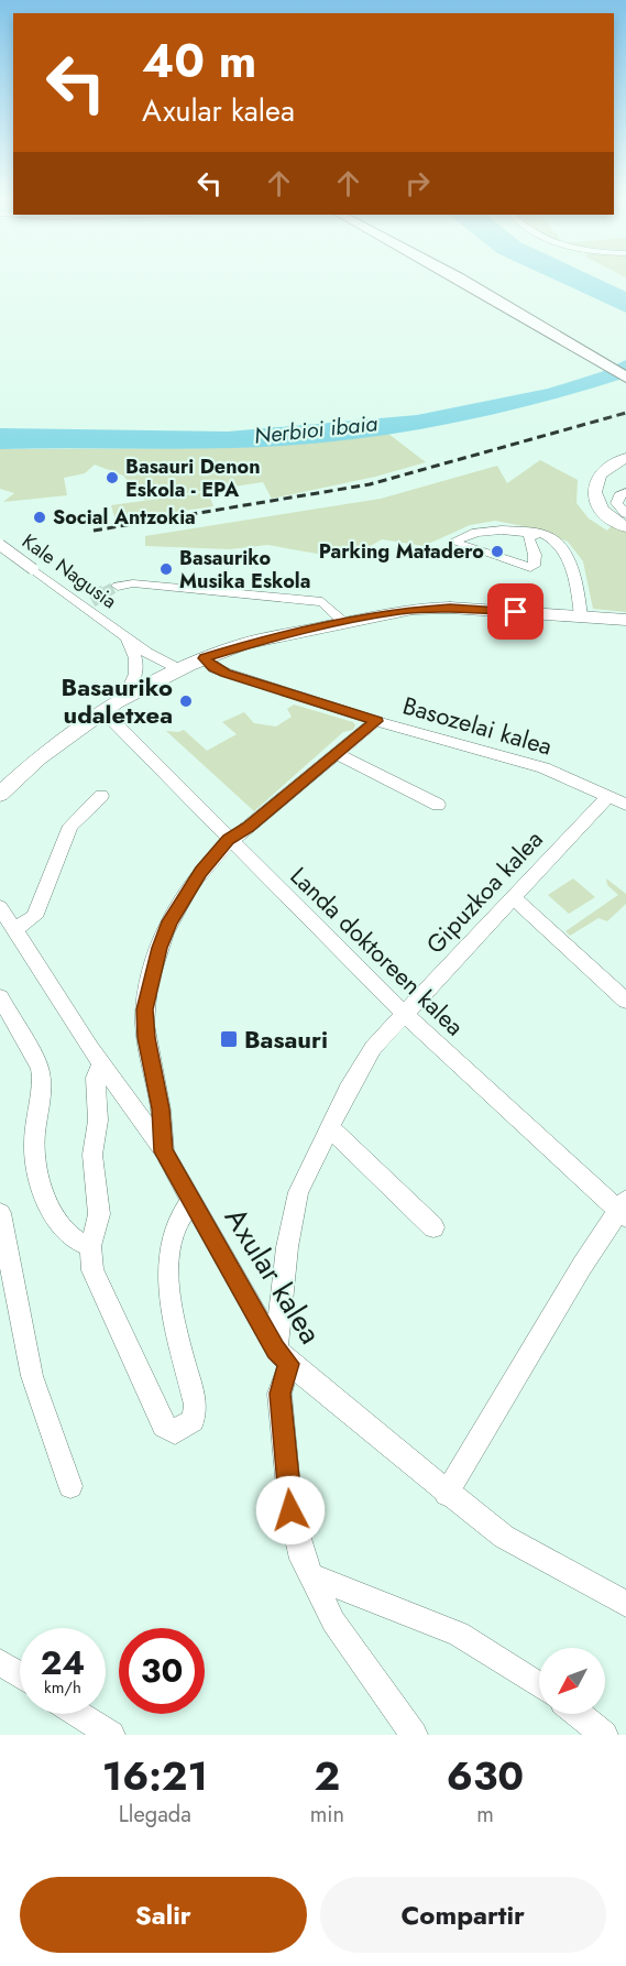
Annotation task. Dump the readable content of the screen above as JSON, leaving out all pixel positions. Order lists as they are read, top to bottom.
{
  "streets": {
    "street": [
      "Kale Nagusia",
      "Basozelai kalea",
      "Gipuzkoa kalea",
      "Landa doktoreen kalea",
      "Axular kalea"
    ]
  },
  "crossings": [
    ["Basozelai kalea", "Gipuzkoa kalea"],
    ["Gipuzkoa kalea", "Landa doktoreen kalea"],
    ["Gipuzkoa kalea", "Axular kalea"]
  ],
  "water": ["Nerbioi ibaia"],
  "places": {
    "other": [
      "Basauri Denon Eskola - EPA",
      "Social Antzokia",
      "Parking Matadero",
      "Basauriko Musika Eskola",
      "Basauriko udaletxea"
    ],
    "transit": ["Basauri"]
  },
  "north": "bottom left",
  "page": {
    "turn": ["40 m", "Axular kalea"],
    "speed": "24 km/h",
    "limit": "30",
    "eta": [
      "16:21",
      "Llegada",
      "2",
      "min",
      "630",
      "m"
    ],
    "buttons": ["Salir", "Compartir"]
  }
}
